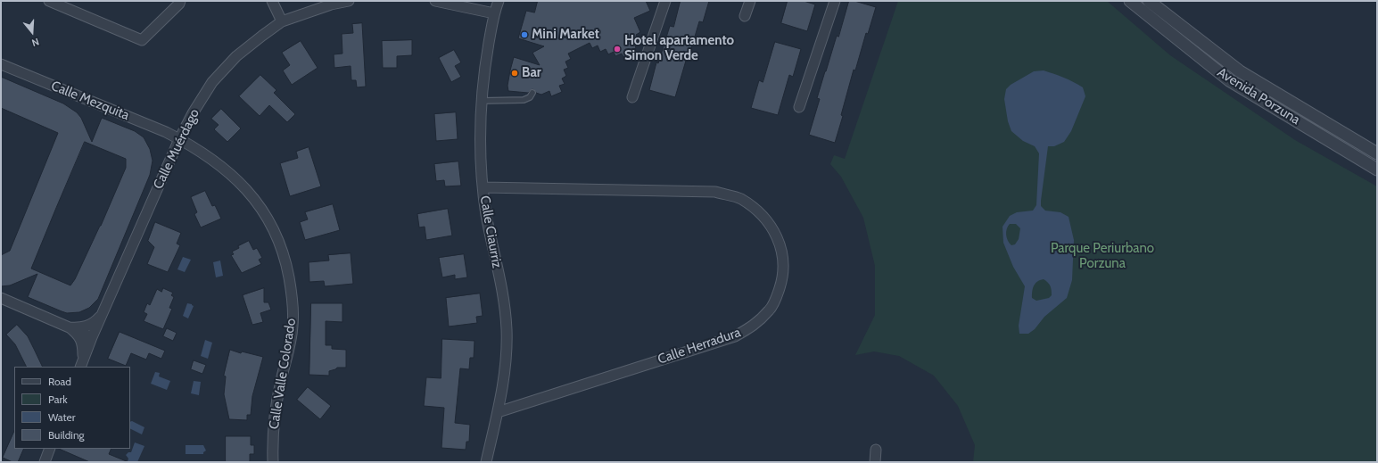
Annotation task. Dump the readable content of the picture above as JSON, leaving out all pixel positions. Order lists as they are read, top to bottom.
{
  "streets": {
    "street": [
      "Avenida Porzuna",
      "Calle Mezquita",
      "Calle Muérdago",
      "Calle Ciaurriz",
      "Calle Herradura",
      "Calle Valle Colorado"
    ]
  },
  "crossings": [
    ["Calle Mezquita", "Calle Muérdago"],
    ["Calle Mezquita", "Calle Valle Colorado"],
    ["Calle Muérdago", "Calle Valle Colorado"],
    ["Calle Ciaurriz", "Calle Herradura"]
  ],
  "parks": ["Parque Periurbano Porzuna"],
  "places": ["Mini Market", "Hotel apartamento Simon Verde", "Bar"],
  "legend": [
    "Road",
    "Park",
    "Water",
    "Building"
  ],
  "north": "bottom"
}
